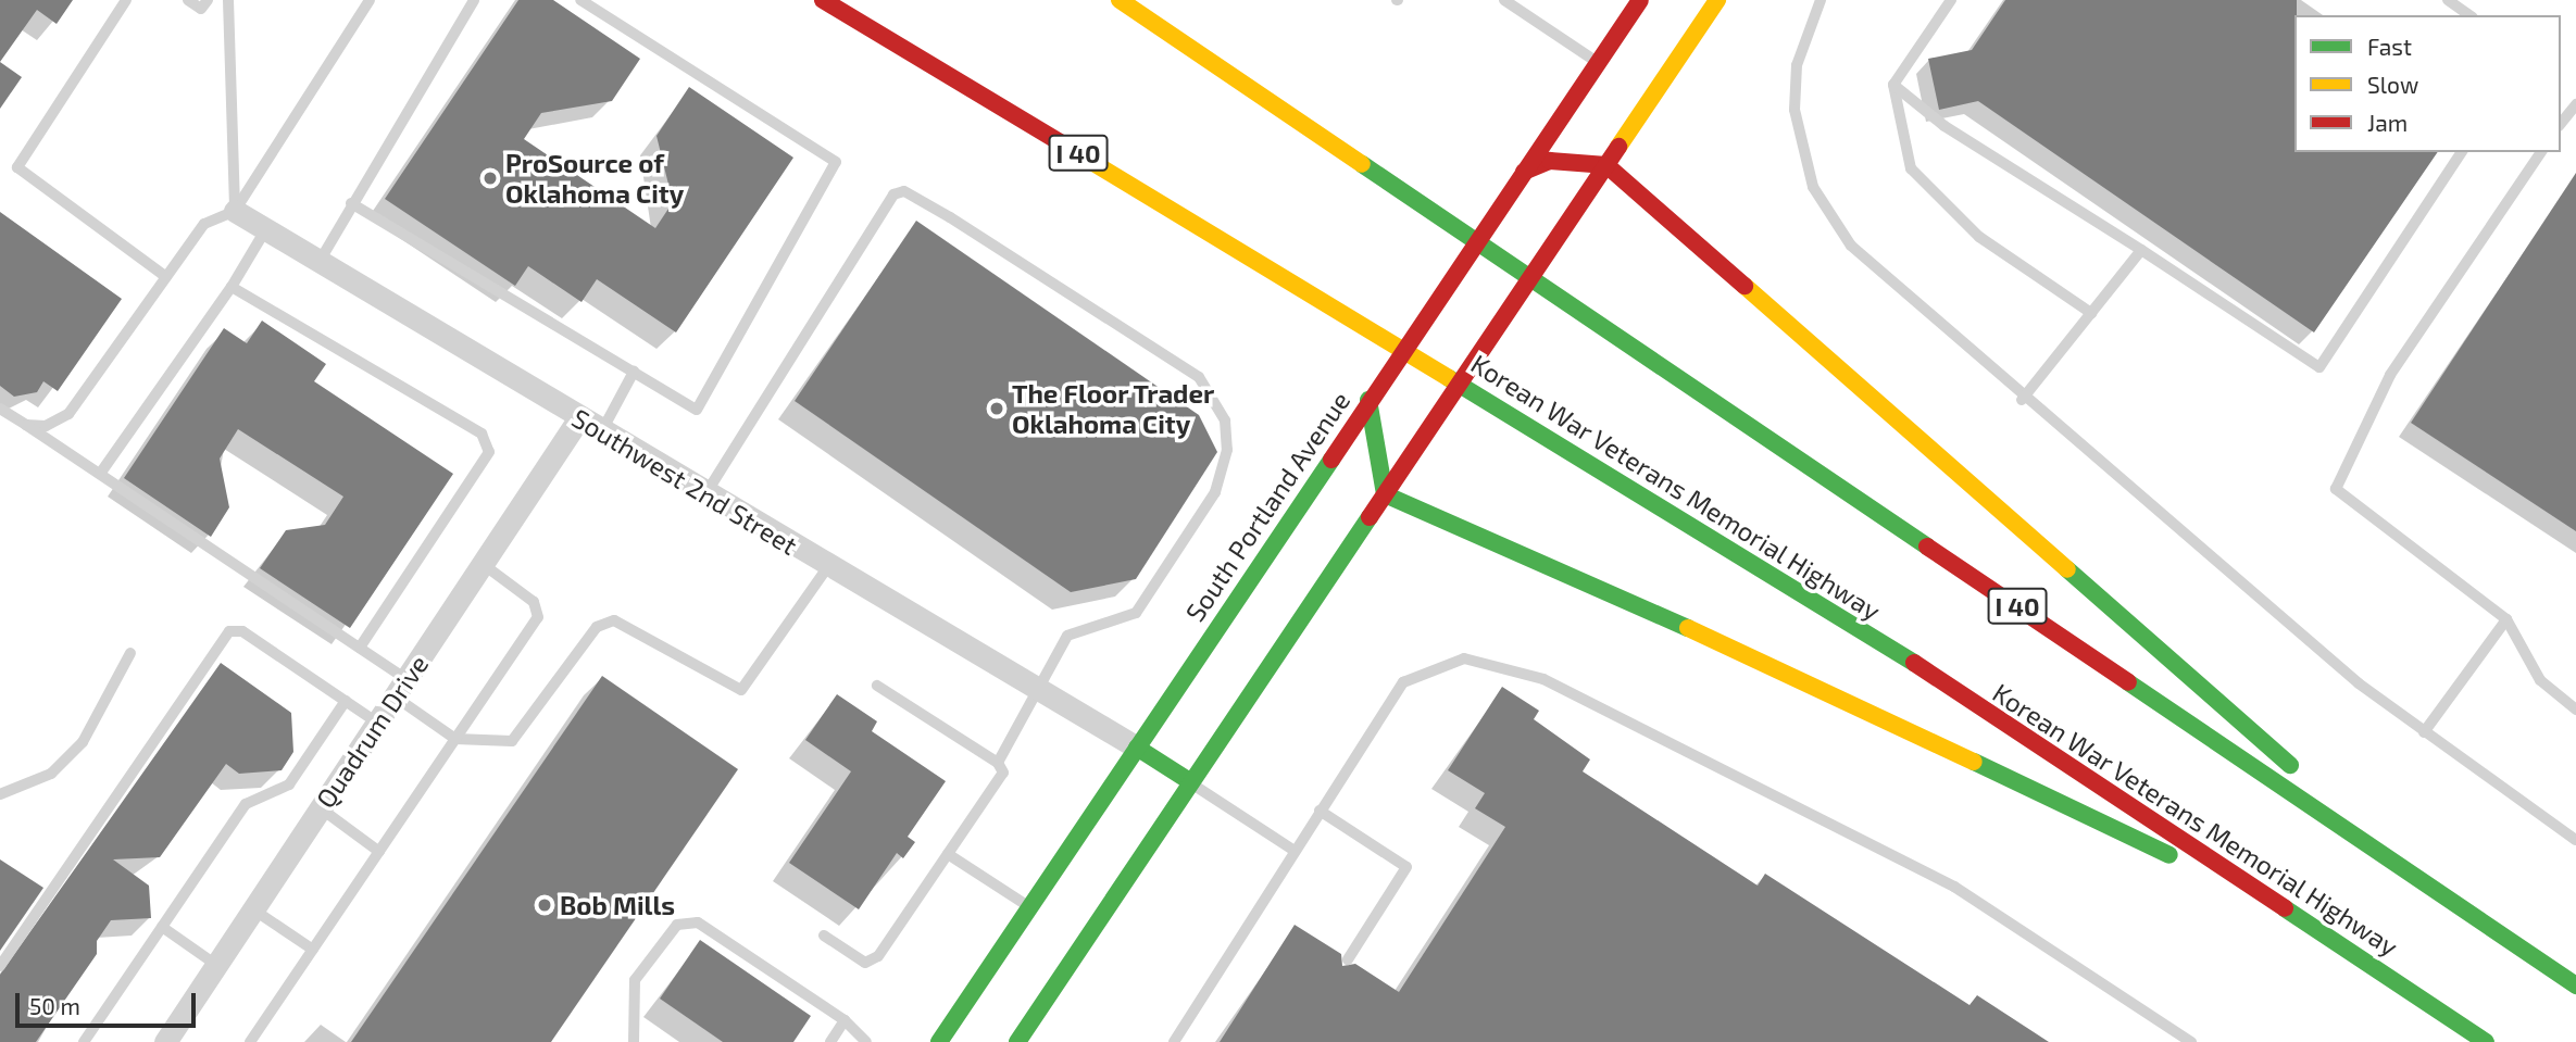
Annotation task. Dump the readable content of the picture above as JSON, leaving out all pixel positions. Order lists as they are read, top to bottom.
{
  "streets": {
    "main road": ["I 40", "Korean War Veterans Memorial Highway", "South Portland Avenue"],
    "street": ["Southwest 2nd Street", "Quadrum Drive"]
  },
  "crossings": [
    ["Southwest 2nd Street", "South Portland Avenue"],
    ["Southwest 2nd Street", "Quadrum Drive"]
  ],
  "places": ["ProSource of Oklahoma City", "The Floor Trader Oklahoma City", "Bob Mills"],
  "legend": ["Fast", "Slow", "Jam"],
  "scale_bar": "50 m"
}
